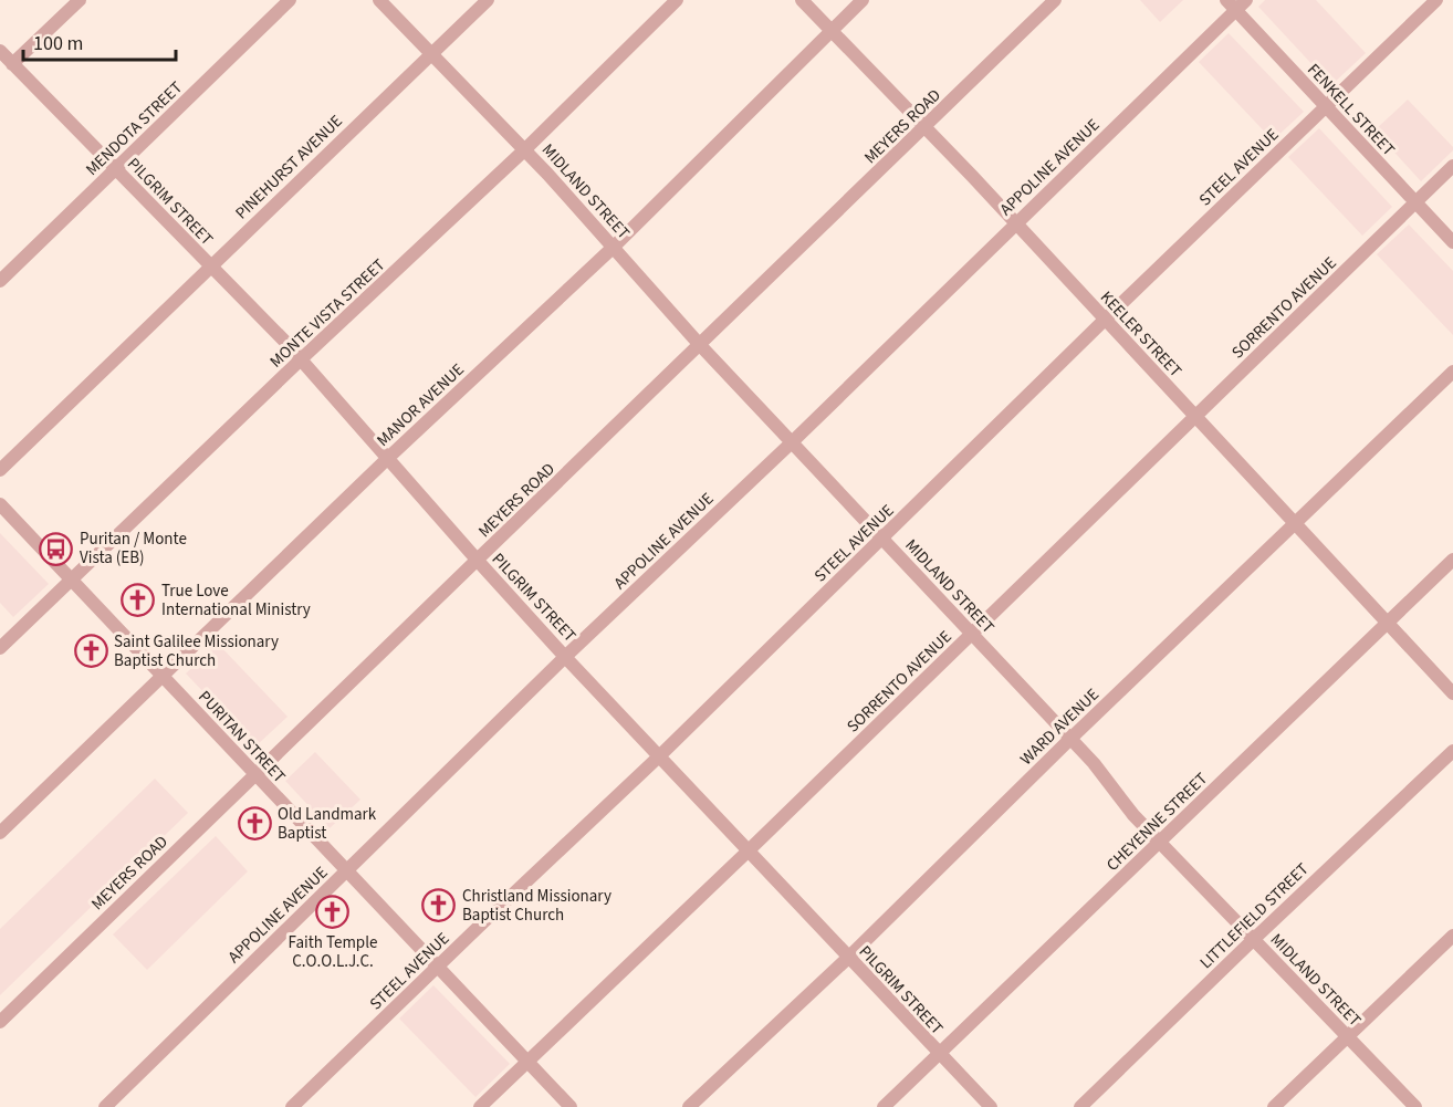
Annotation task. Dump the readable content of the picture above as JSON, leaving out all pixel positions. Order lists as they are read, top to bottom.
{
  "streets": {
    "street": [
      "FENKELL STREET",
      "MEYERS ROAD",
      "MENDOTA STREET",
      "PINEHURST AVENUE",
      "APPOLINE AVENUE",
      "STEEL AVENUE",
      "MIDLAND STREET",
      "PILGRIM STREET",
      "SORRENTO AVENUE",
      "MONTE VISTA STREET",
      "KEELER STREET",
      "MANOR AVENUE",
      "WARD AVENUE",
      "PURITAN STREET",
      "CHEYENNE STREET",
      "LITTLEFIELD STREET"
    ]
  },
  "crossings": [
    ["FENKELL STREET", "APPOLINE AVENUE"],
    ["FENKELL STREET", "STEEL AVENUE"],
    ["FENKELL STREET", "SORRENTO AVENUE"],
    ["MEYERS ROAD", "MIDLAND STREET"],
    ["MEYERS ROAD", "PILGRIM STREET"],
    ["MEYERS ROAD", "KEELER STREET"],
    ["MEYERS ROAD", "PURITAN STREET"],
    ["MENDOTA STREET", "PILGRIM STREET"],
    ["PINEHURST AVENUE", "MIDLAND STREET"],
    ["PINEHURST AVENUE", "PILGRIM STREET"],
    ["APPOLINE AVENUE", "MIDLAND STREET"],
    ["APPOLINE AVENUE", "PILGRIM STREET"],
    ["APPOLINE AVENUE", "KEELER STREET"],
    ["APPOLINE AVENUE", "PURITAN STREET"],
    ["STEEL AVENUE", "MIDLAND STREET"],
    ["STEEL AVENUE", "PILGRIM STREET"],
    ["STEEL AVENUE", "KEELER STREET"],
    ["STEEL AVENUE", "PURITAN STREET"],
    ["MIDLAND STREET", "SORRENTO AVENUE"],
    ["MIDLAND STREET", "MONTE VISTA STREET"],
    ["MIDLAND STREET", "MANOR AVENUE"],
    ["MIDLAND STREET", "WARD AVENUE"],
    ["MIDLAND STREET", "CHEYENNE STREET"],
    ["MIDLAND STREET", "LITTLEFIELD STREET"],
    ["PILGRIM STREET", "SORRENTO AVENUE"],
    ["PILGRIM STREET", "MONTE VISTA STREET"],
    ["PILGRIM STREET", "MANOR AVENUE"],
    ["PILGRIM STREET", "WARD AVENUE"],
    ["PILGRIM STREET", "CHEYENNE STREET"],
    ["SORRENTO AVENUE", "KEELER STREET"],
    ["SORRENTO AVENUE", "PURITAN STREET"],
    ["MONTE VISTA STREET", "PURITAN STREET"],
    ["KEELER STREET", "MANOR AVENUE"],
    ["KEELER STREET", "WARD AVENUE"],
    ["KEELER STREET", "CHEYENNE STREET"],
    ["MANOR AVENUE", "PURITAN STREET"]
  ],
  "places": {
    "bus stop": ["Puritan / Monte Vista (EB)"],
    "church": [
      "True Love International Ministry",
      "Saint Galilee Missionary Baptist Church",
      "Old Landmark Baptist",
      "Christland Missionary Baptist Church",
      "Faith Temple C.O.O.L.J.C."
    ]
  },
  "scale_bar": "100 m"
}
